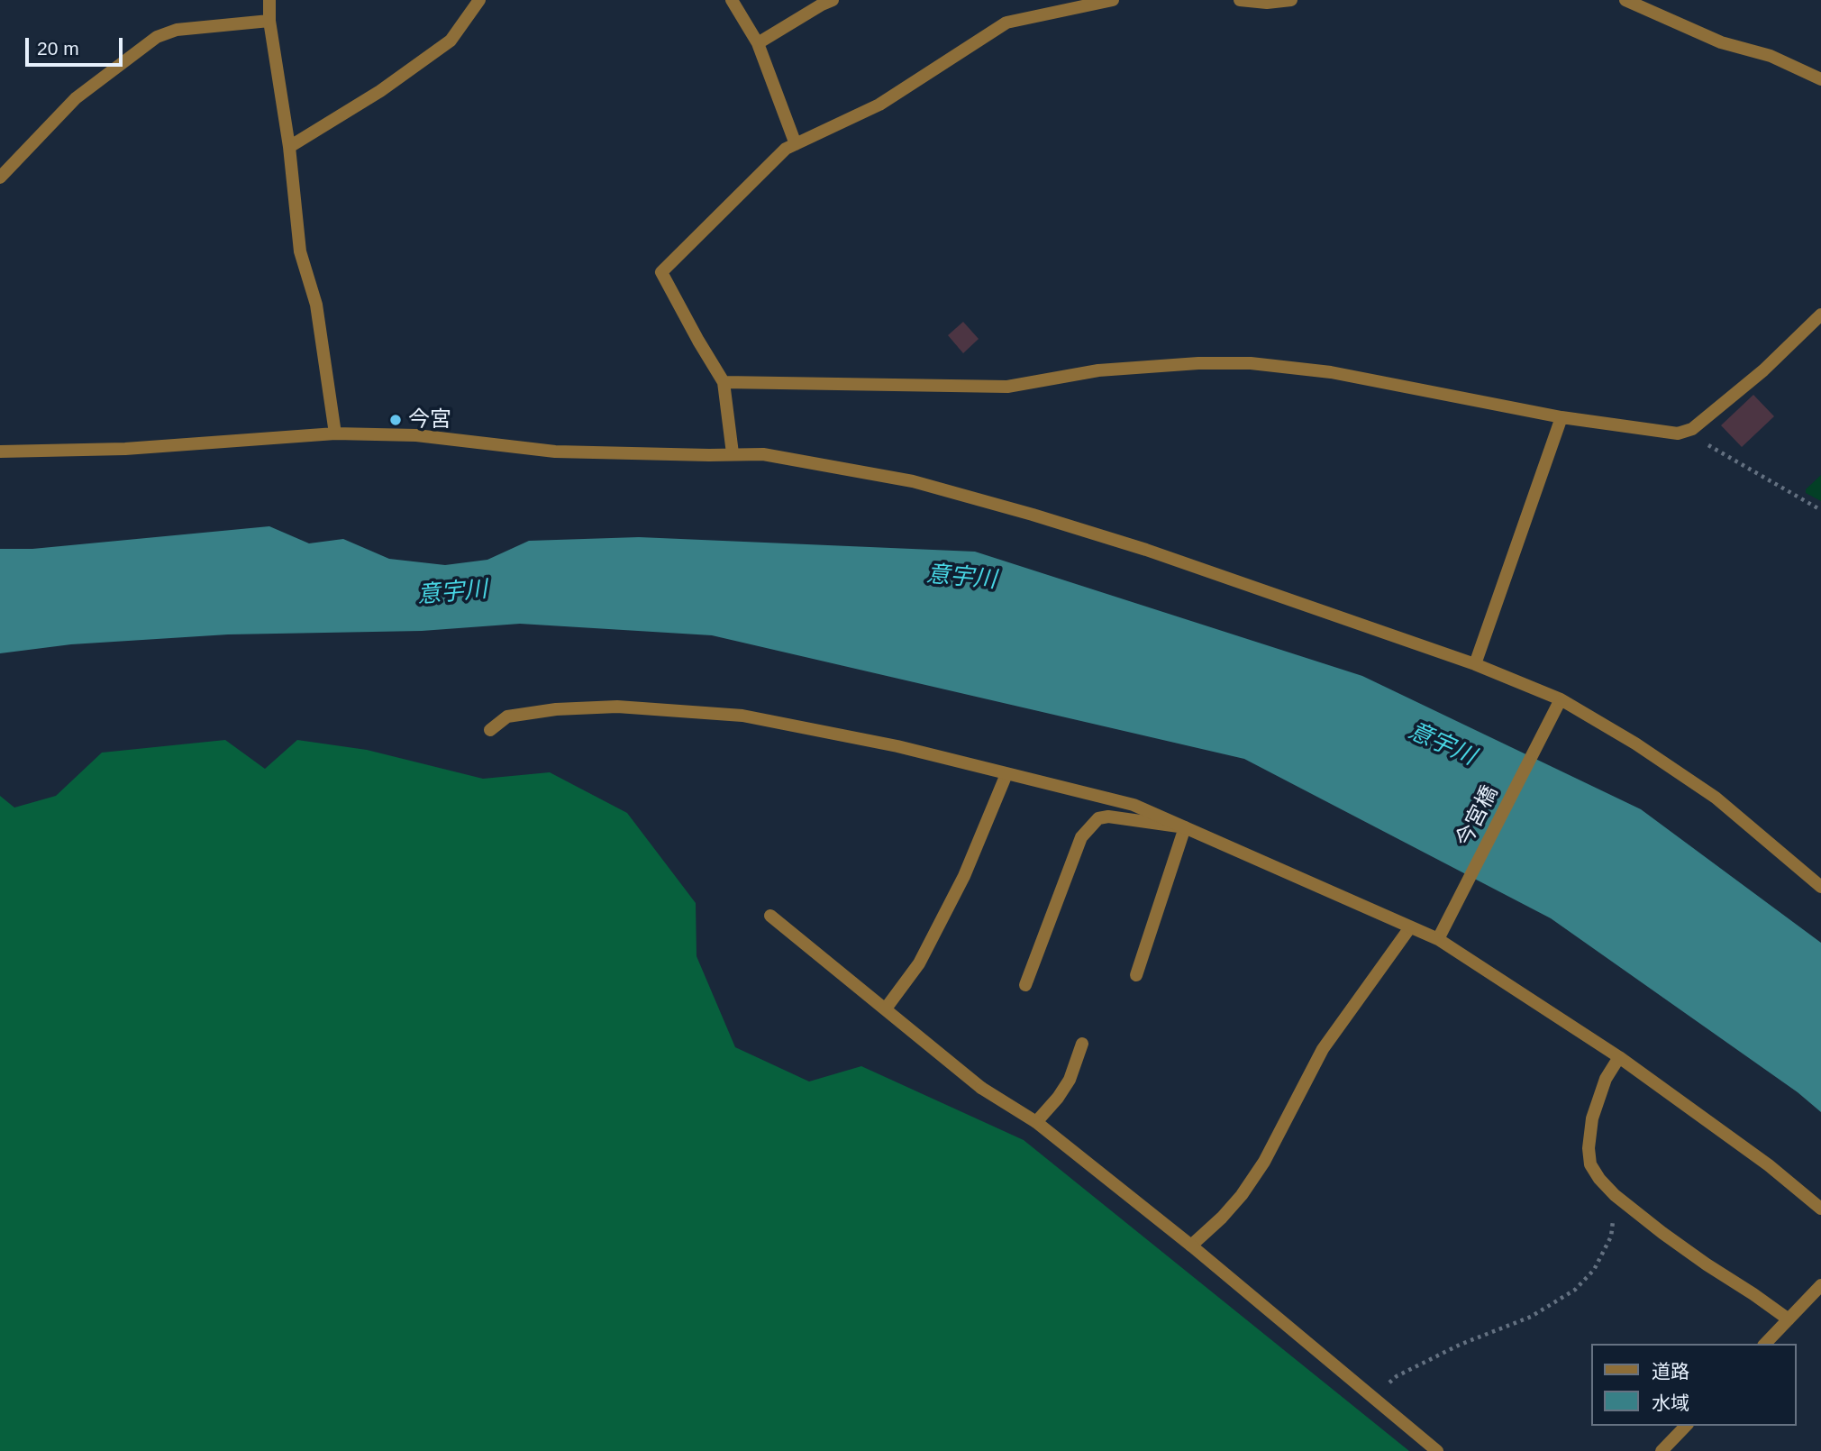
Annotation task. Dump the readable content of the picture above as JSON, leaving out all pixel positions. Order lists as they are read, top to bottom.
{
  "streets": {
    "street": ["今宮橋"]
  },
  "water": ["意宇川"],
  "places": ["今宮"],
  "legend": ["道路", "水域"],
  "scale_bar": "20 m"
}
